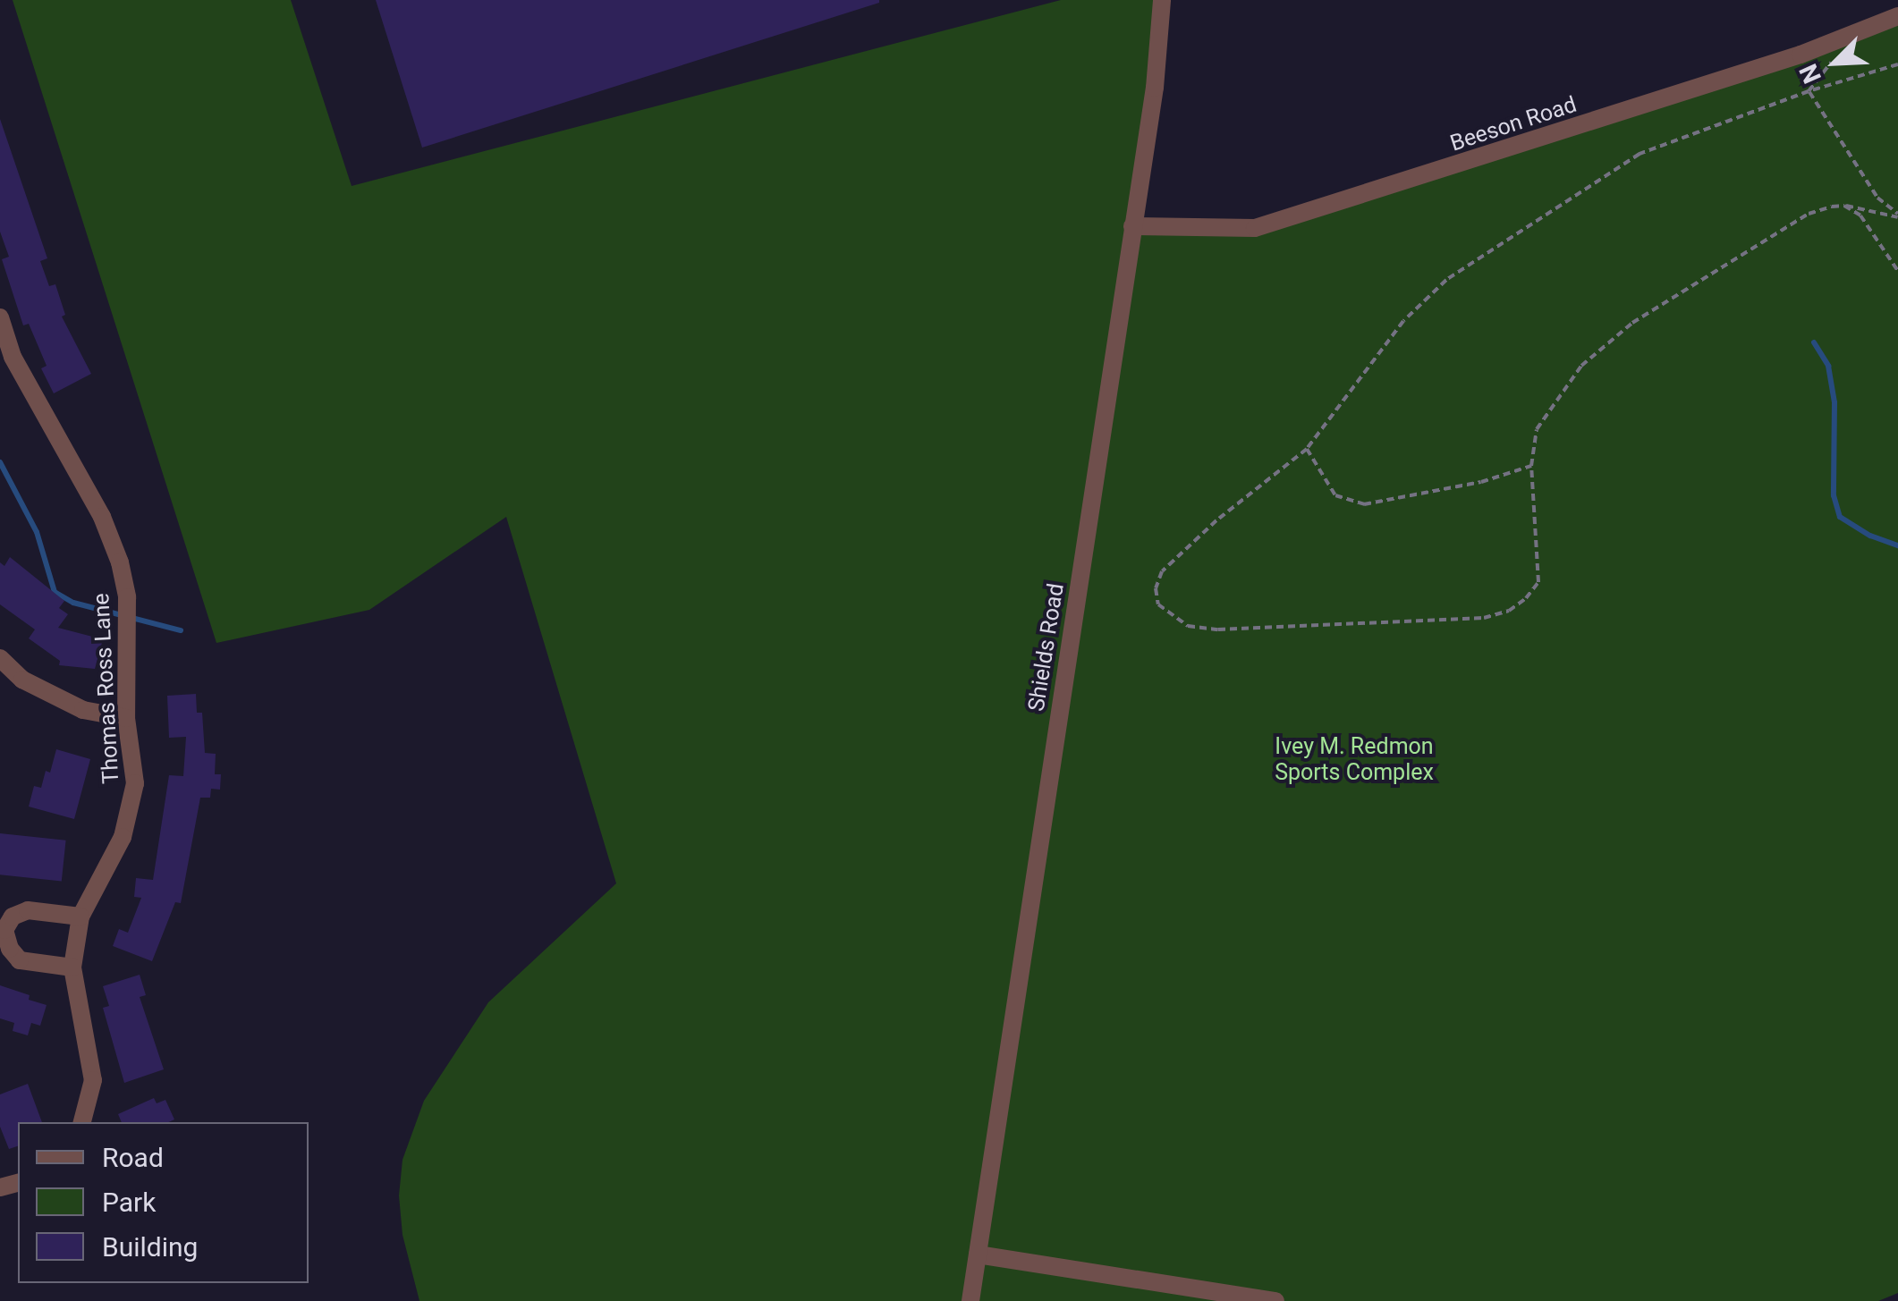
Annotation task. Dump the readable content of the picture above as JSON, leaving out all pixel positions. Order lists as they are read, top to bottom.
{
  "streets": {
    "street": ["Beeson Road", "Shields Road", "Thomas Ross Lane"]
  },
  "crossings": [
    ["Beeson Road", "Shields Road"]
  ],
  "parks": ["Ivey M. Redmon Sports Complex"],
  "legend": ["Road", "Park", "Building"],
  "north": "bottom left"
}
